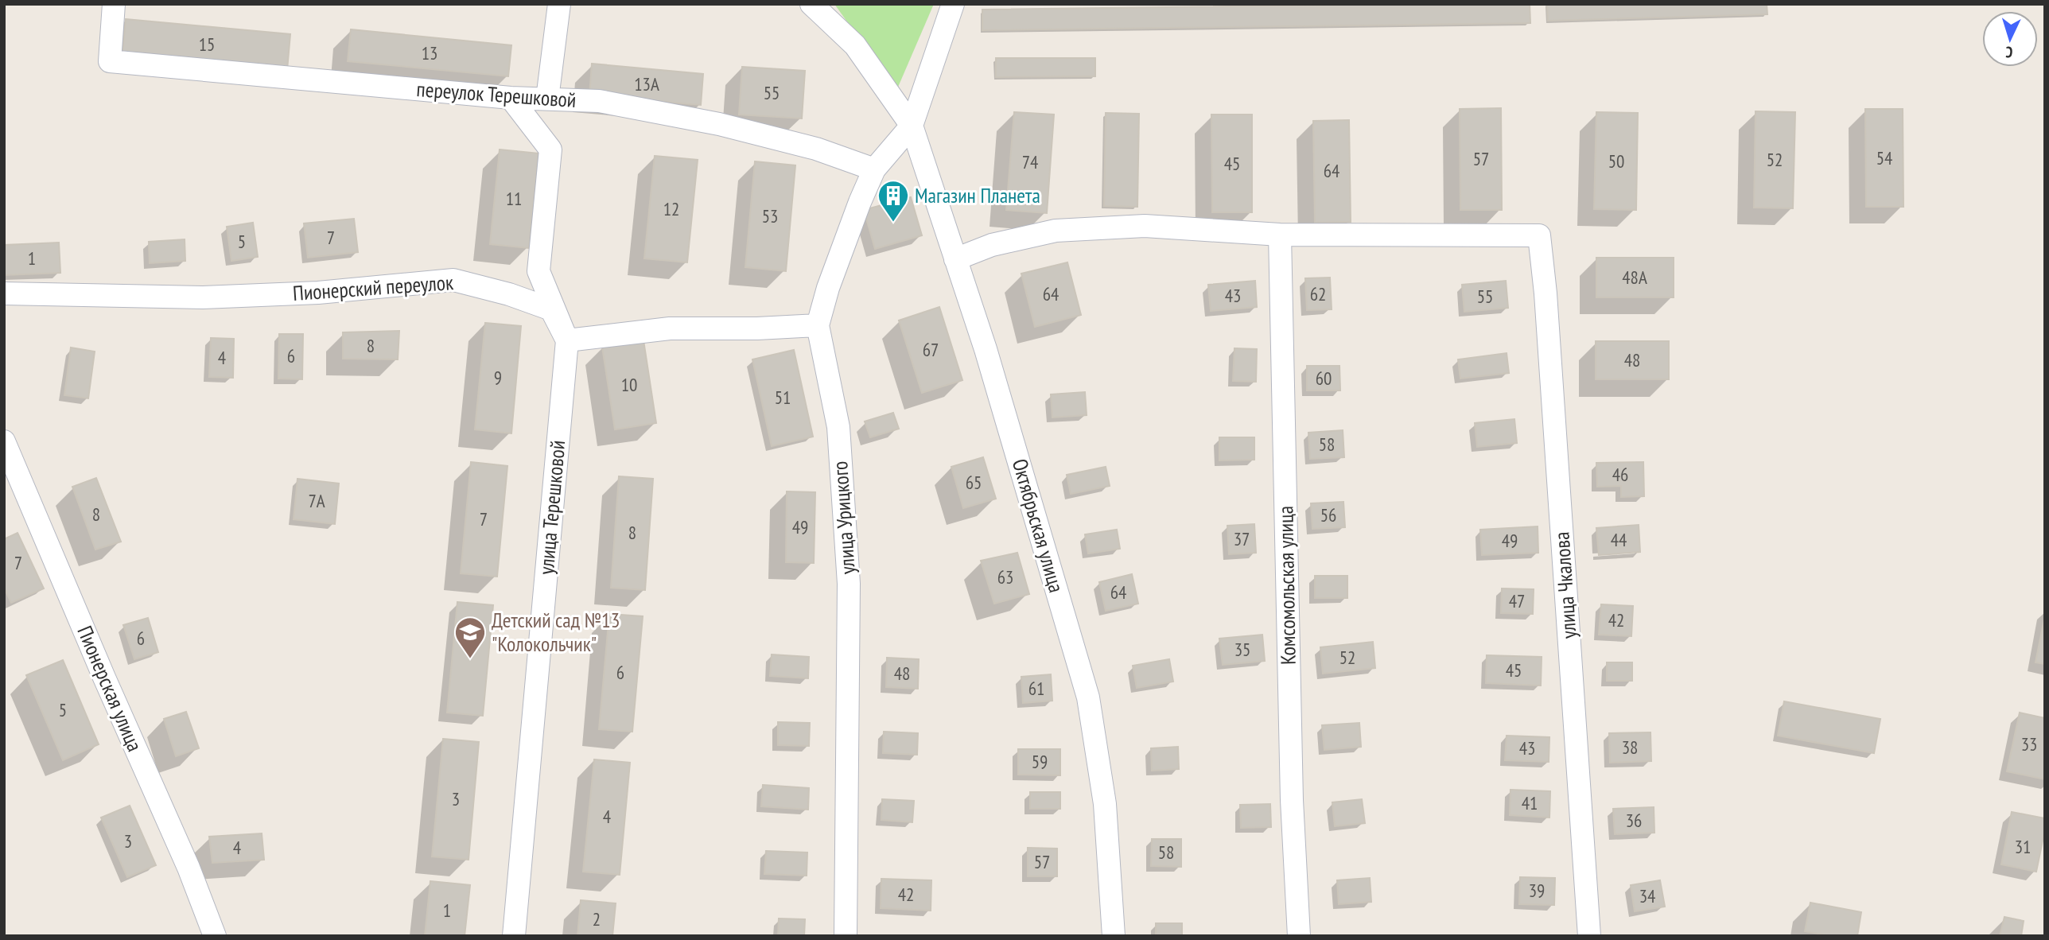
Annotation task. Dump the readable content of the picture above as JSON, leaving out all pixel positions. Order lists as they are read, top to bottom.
{
  "streets": {
    "street": [
      "переулок Терешковой",
      "Пионерский переулок",
      "улица Терешковой",
      "улица Урицкого",
      "Октябрьская улица",
      "Комсомольская улица",
      "улица Чкалова",
      "Пионерская улица"
    ]
  },
  "crossings": [
    ["переулок Терешковой", "улица Терешковой"],
    ["переулок Терешковой", "улица Урицкого"],
    ["Пионерский переулок", "улица Терешковой"],
    ["улица Урицкого", "Октябрьская улица"],
    ["Комсомольская улица", "улица Чкалова"]
  ],
  "places": {
    "building": ["Магазин Планета"],
    "school or university": ["Детский сад №13 \"Колокольчик\""]
  },
  "house_numbers": [
    "15",
    "13",
    "13А",
    "55",
    "54",
    "57",
    "52",
    "50",
    "74",
    "45",
    "64",
    "11",
    "12",
    "53",
    "7",
    "5",
    "1",
    "48А",
    "64",
    "62",
    "43",
    "55",
    "8",
    "67",
    "6",
    "4",
    "48",
    "9",
    "60",
    "10",
    "51",
    "58",
    "46",
    "65",
    "7А",
    "8",
    "56",
    "7",
    "49",
    "8",
    "37",
    "44",
    "49",
    "7",
    "63",
    "64",
    "47",
    "42",
    "6",
    "35",
    "52",
    "45",
    "6",
    "48",
    "61",
    "5",
    "33",
    "38",
    "43",
    "59",
    "3",
    "41",
    "4",
    "36",
    "3",
    "31",
    "4",
    "58",
    "57",
    "39",
    "42",
    "34",
    "1",
    "2"
  ],
  "north": "bottom"
}
